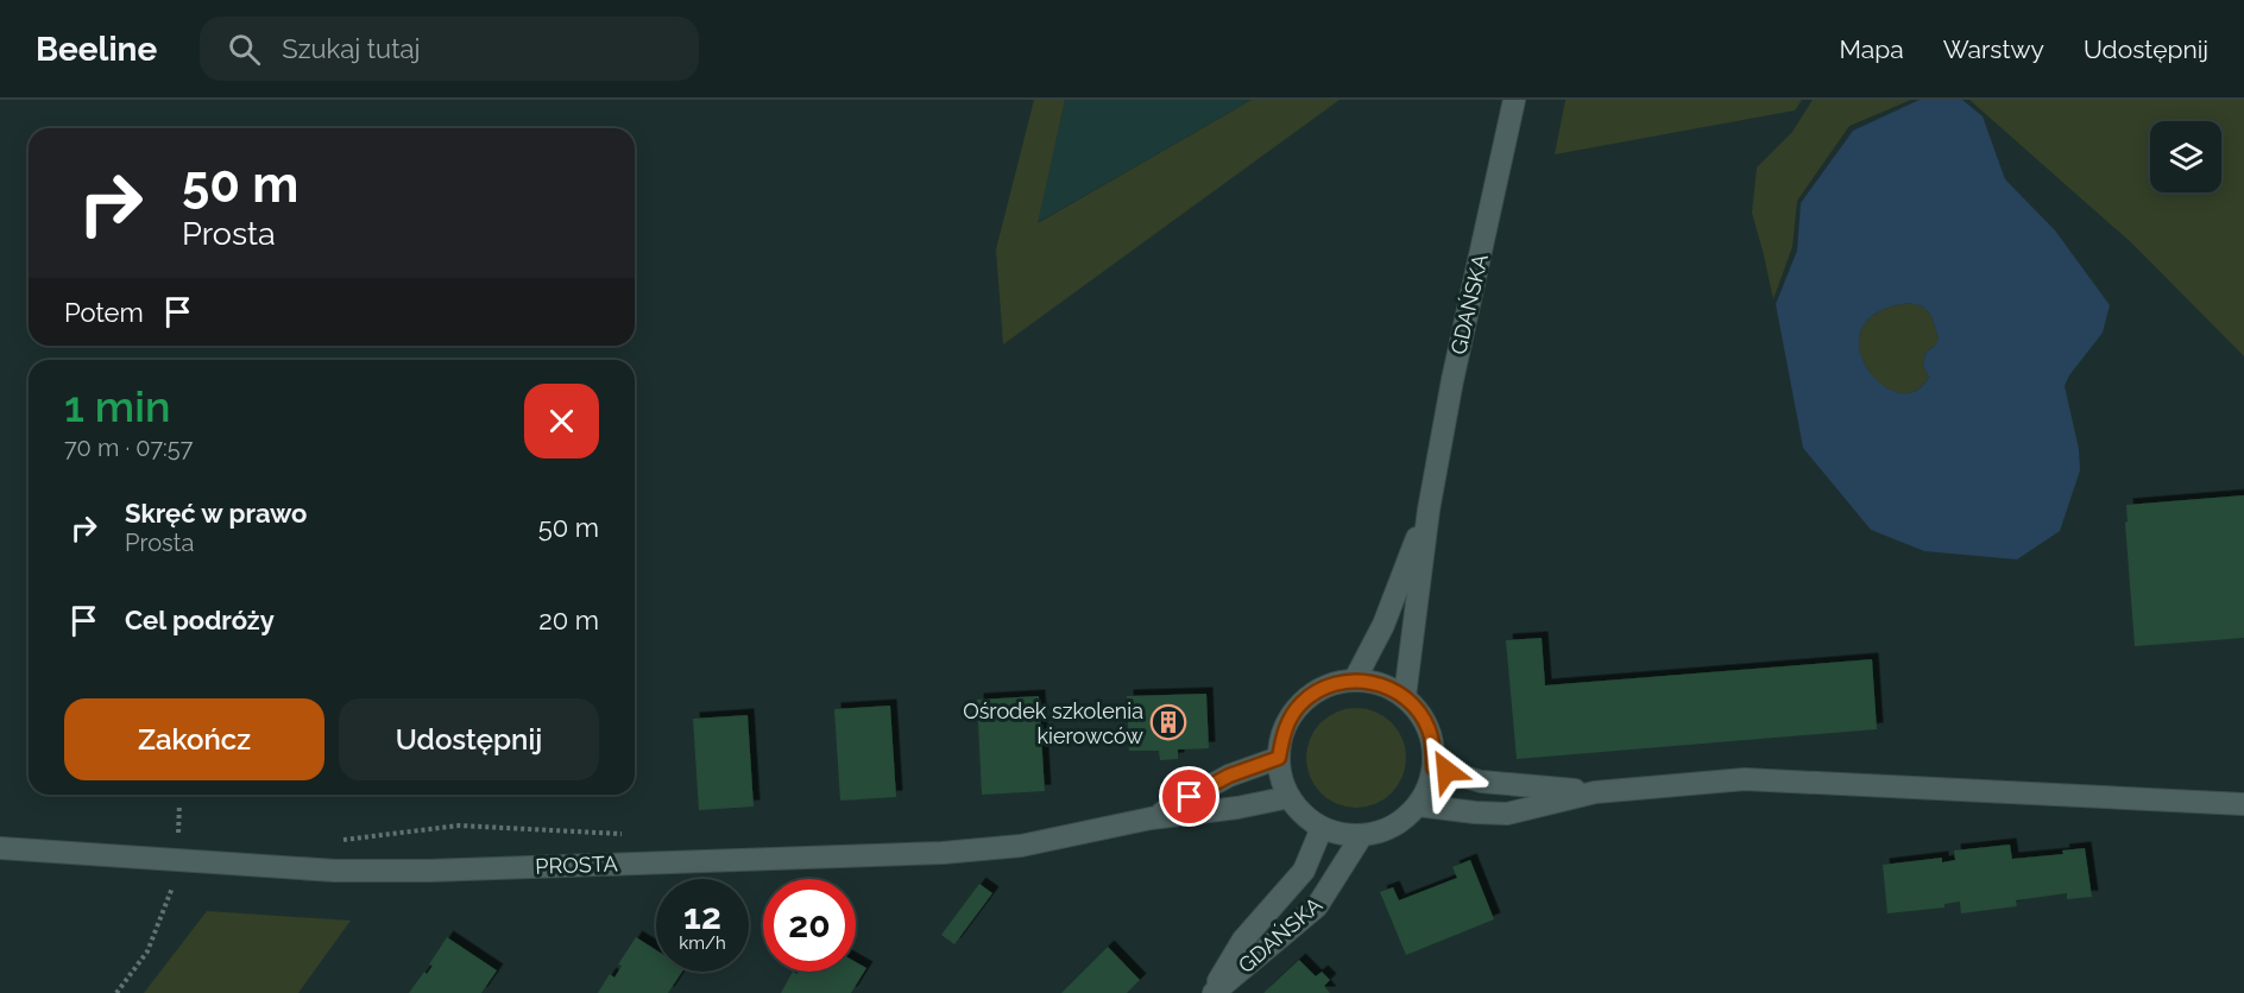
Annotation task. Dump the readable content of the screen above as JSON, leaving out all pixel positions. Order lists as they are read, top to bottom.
{
  "streets": {
    "street": ["GDAŃSKA", "PROSTA"]
  },
  "crossings": [
    ["GDAŃSKA", "PROSTA"]
  ],
  "places": {
    "building": ["Ośrodek szkolenia kierowców"]
  },
  "page": {
    "header": "Beeline",
    "search": "Szukaj tutaj",
    "nav": ["Mapa", "Warstwy", "Udostępnij"],
    "turn": ["50 m", "Prosta"],
    "then": "Potem",
    "heading": ["1 min", "70 m · 07:57"],
    "list": [
      {
        "name": "Skręć w prawo",
        "note": "Prosta",
        "value": "50 m"
      },
      {
        "name": "Cel podróży",
        "value": "20 m"
      }
    ],
    "buttons": ["Zakończ", "Udostępnij"],
    "speed": "12 km/h",
    "limit": "20"
  }
}
